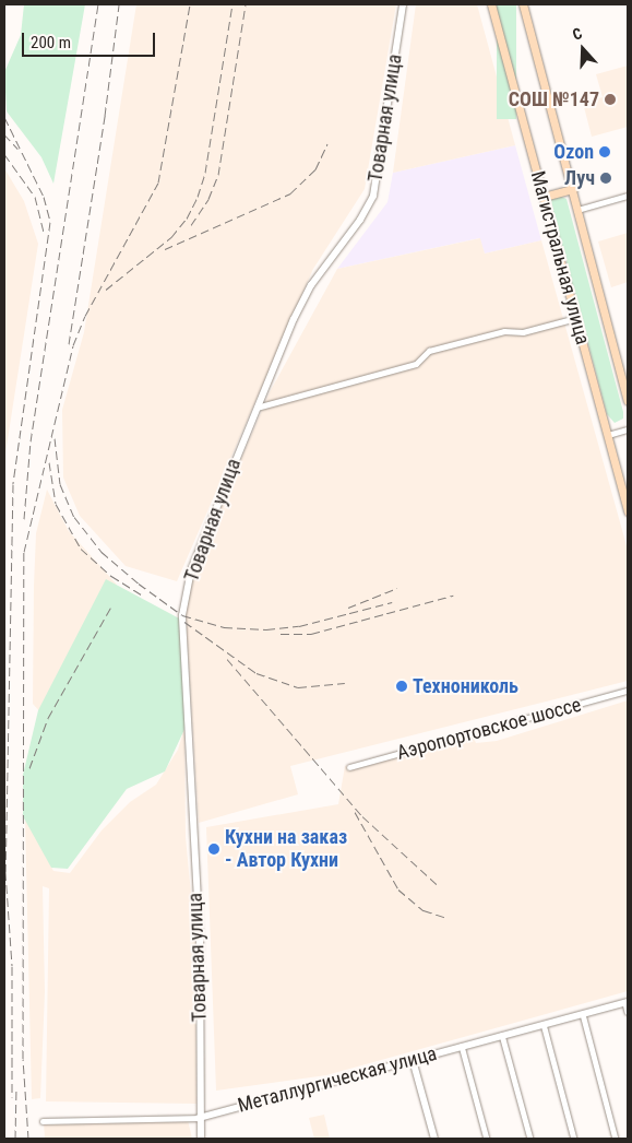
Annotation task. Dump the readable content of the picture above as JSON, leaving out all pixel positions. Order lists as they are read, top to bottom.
{
  "streets": {
    "main road": ["Магистральная улица"],
    "street": ["Товарная улица", "Аэропортовское шоссе", "Металлургическая улица"]
  },
  "crossings": [
    ["Товарная улица", "Металлургическая улица"]
  ],
  "places": [
    "СОШ №147",
    "Ozon",
    "Луч",
    "Технониколь",
    "Кухни на заказ - Автор Кухни"
  ],
  "scale_bar": "200 m",
  "north": "top"
}
